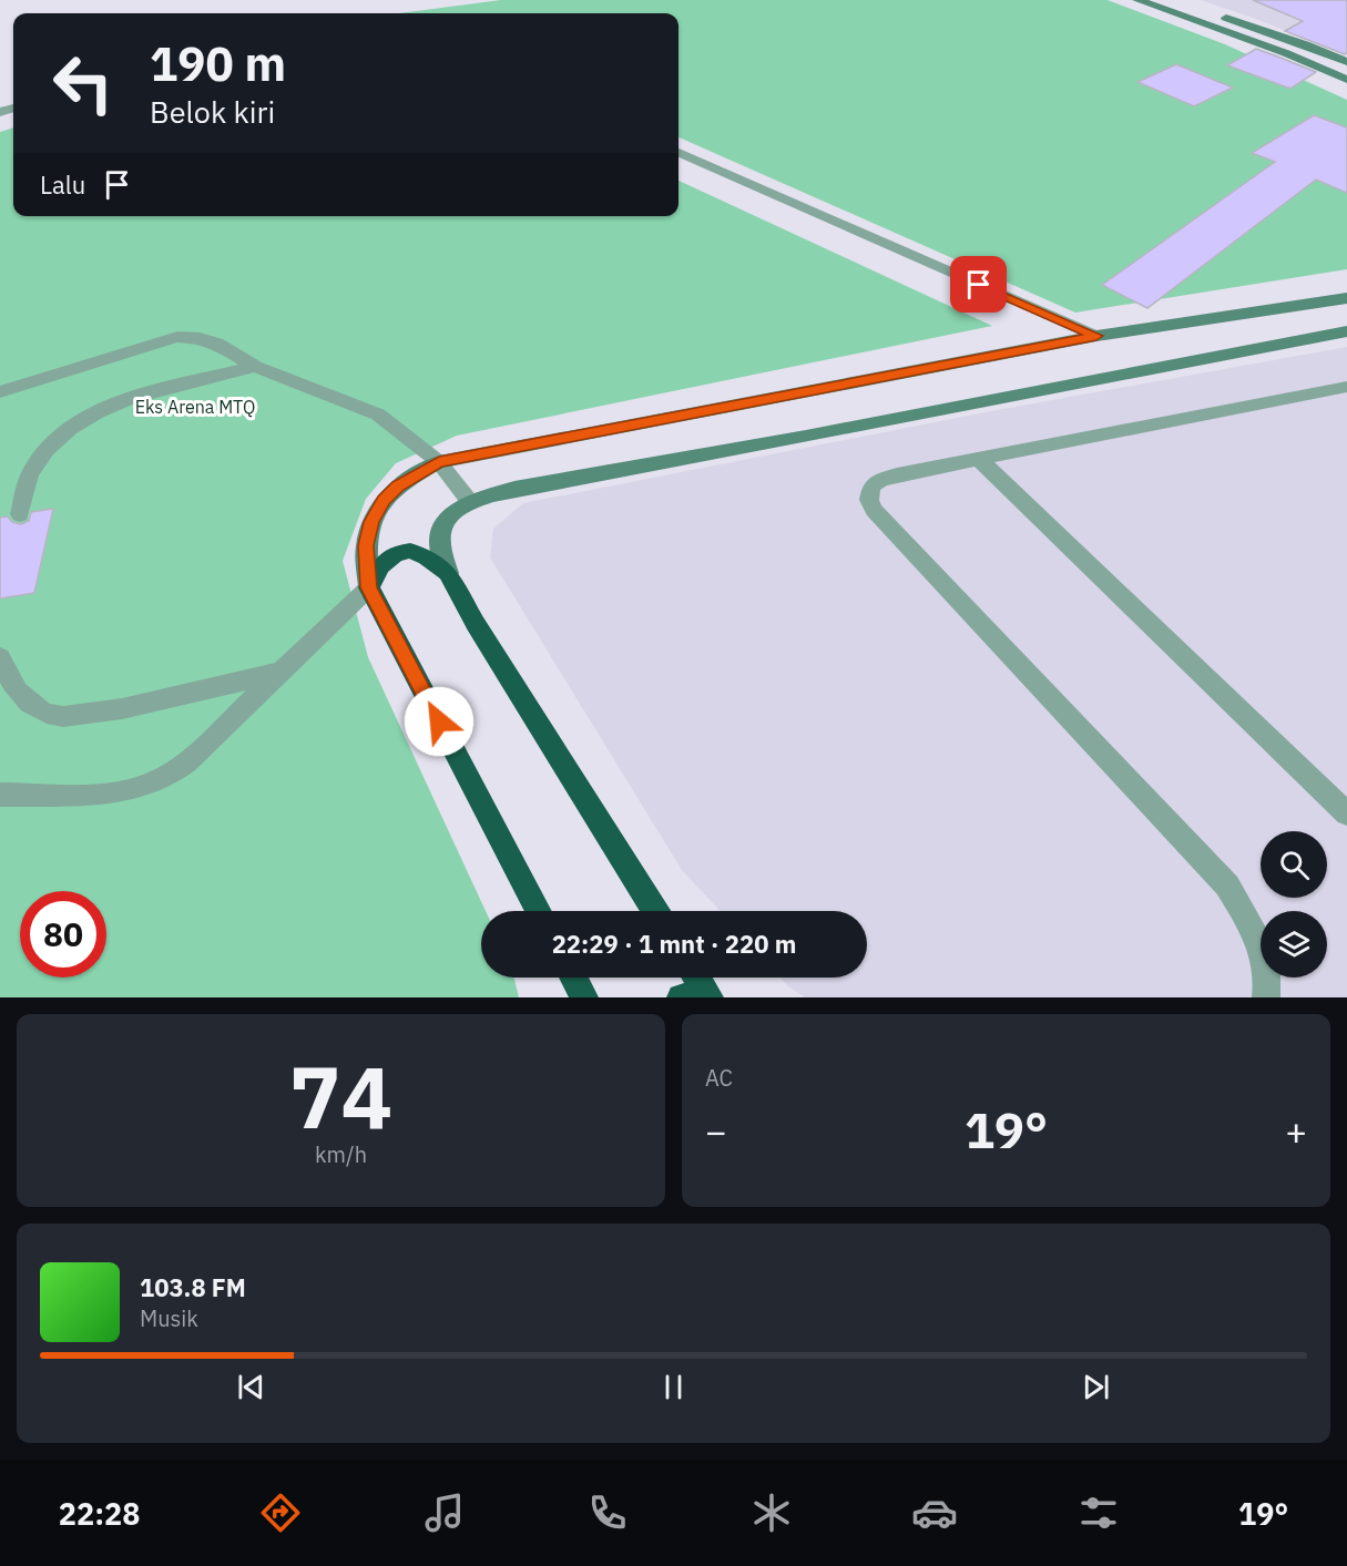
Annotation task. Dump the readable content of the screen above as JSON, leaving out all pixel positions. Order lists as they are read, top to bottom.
{
  "parks": ["Eks Arena MTQ"],
  "page": {
    "turn": ["190 m", "Belok kiri"],
    "then": "Lalu",
    "limit": "80",
    "trip": "22:29 · 1 mnt · 220 m",
    "tile": [
      ["74", "km/h"],
      "AC"
    ],
    "heat": ["−", "19°", "+"],
    "song": ["103.8 FM", "Musik"],
    "tabs": ["22:28", "19°"]
  }
}
